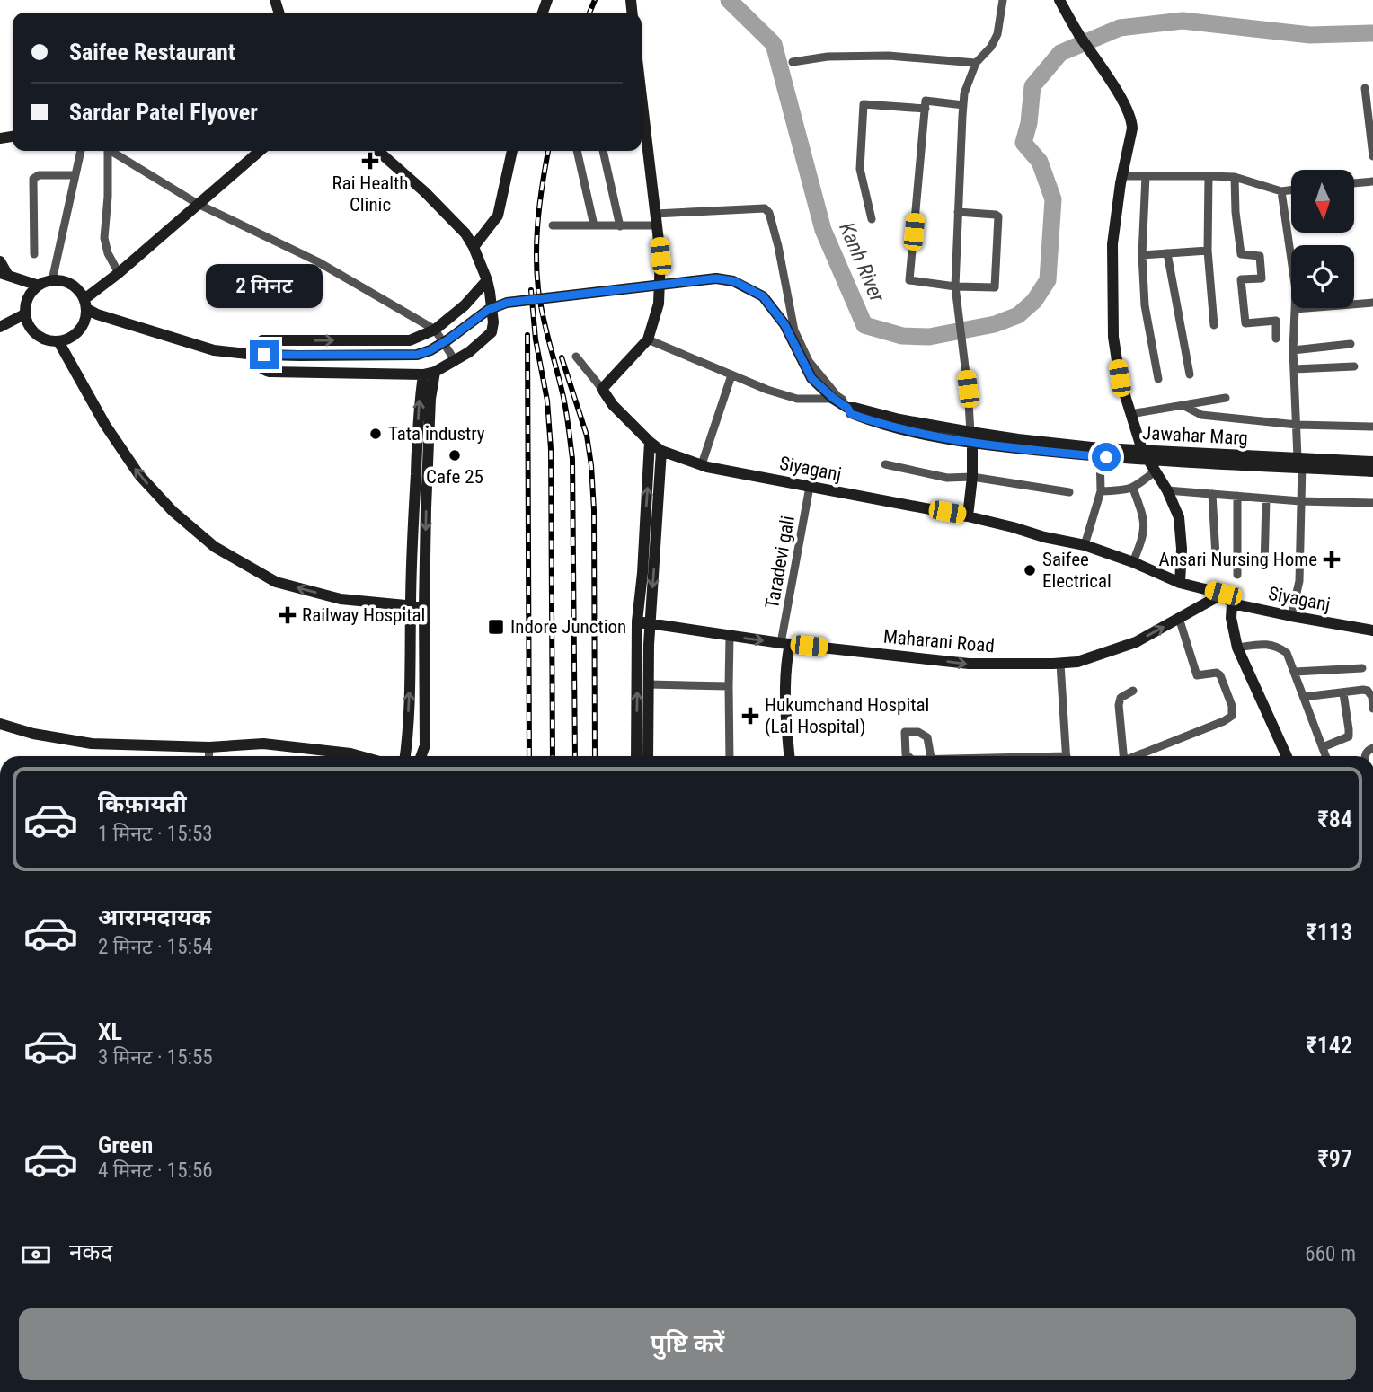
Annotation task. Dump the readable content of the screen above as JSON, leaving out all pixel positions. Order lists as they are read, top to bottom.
{
  "streets": {
    "street": [
      "Jawahar Marg",
      "Siyaganj",
      "Taradevi gali",
      "Maharani Road"
    ]
  },
  "crossings": [
    ["Siyaganj", "Taradevi gali"],
    ["Siyaganj", "Maharani Road"],
    ["Taradevi gali", "Maharani Road"]
  ],
  "one_way": ["Maharani Road"],
  "water": ["Kanh River"],
  "places": {
    "health": [
      "Rai Health Clinic",
      "Ansari Nursing Home",
      "Railway Hospital",
      "Hukumchand Hospital (Lal Hospital)"
    ],
    "other": ["Tata industry", "Cafe 25", "Saifee Electrical"],
    "transit": ["Indore Junction"]
  },
  "north": "bottom",
  "page": {
    "banner": ["Saifee Restaurant", "Sardar Patel Flyover"],
    "bubble": "2 मिनट",
    "list": [
      {
        "name": "किफ़ायती",
        "note": "1 मिनट · 15:53",
        "value": "₹84"
      },
      {
        "name": "आरामदायक",
        "note": "2 मिनट · 15:54",
        "value": "₹113"
      },
      {
        "name": "XL",
        "note": "3 मिनट · 15:55",
        "value": "₹142"
      },
      {
        "name": "Green",
        "note": "4 मिनट · 15:56",
        "value": "₹97"
      }
    ],
    "pay": ["नकद", "660 m"],
    "buttons": "पुष्टि करें"
  }
}
